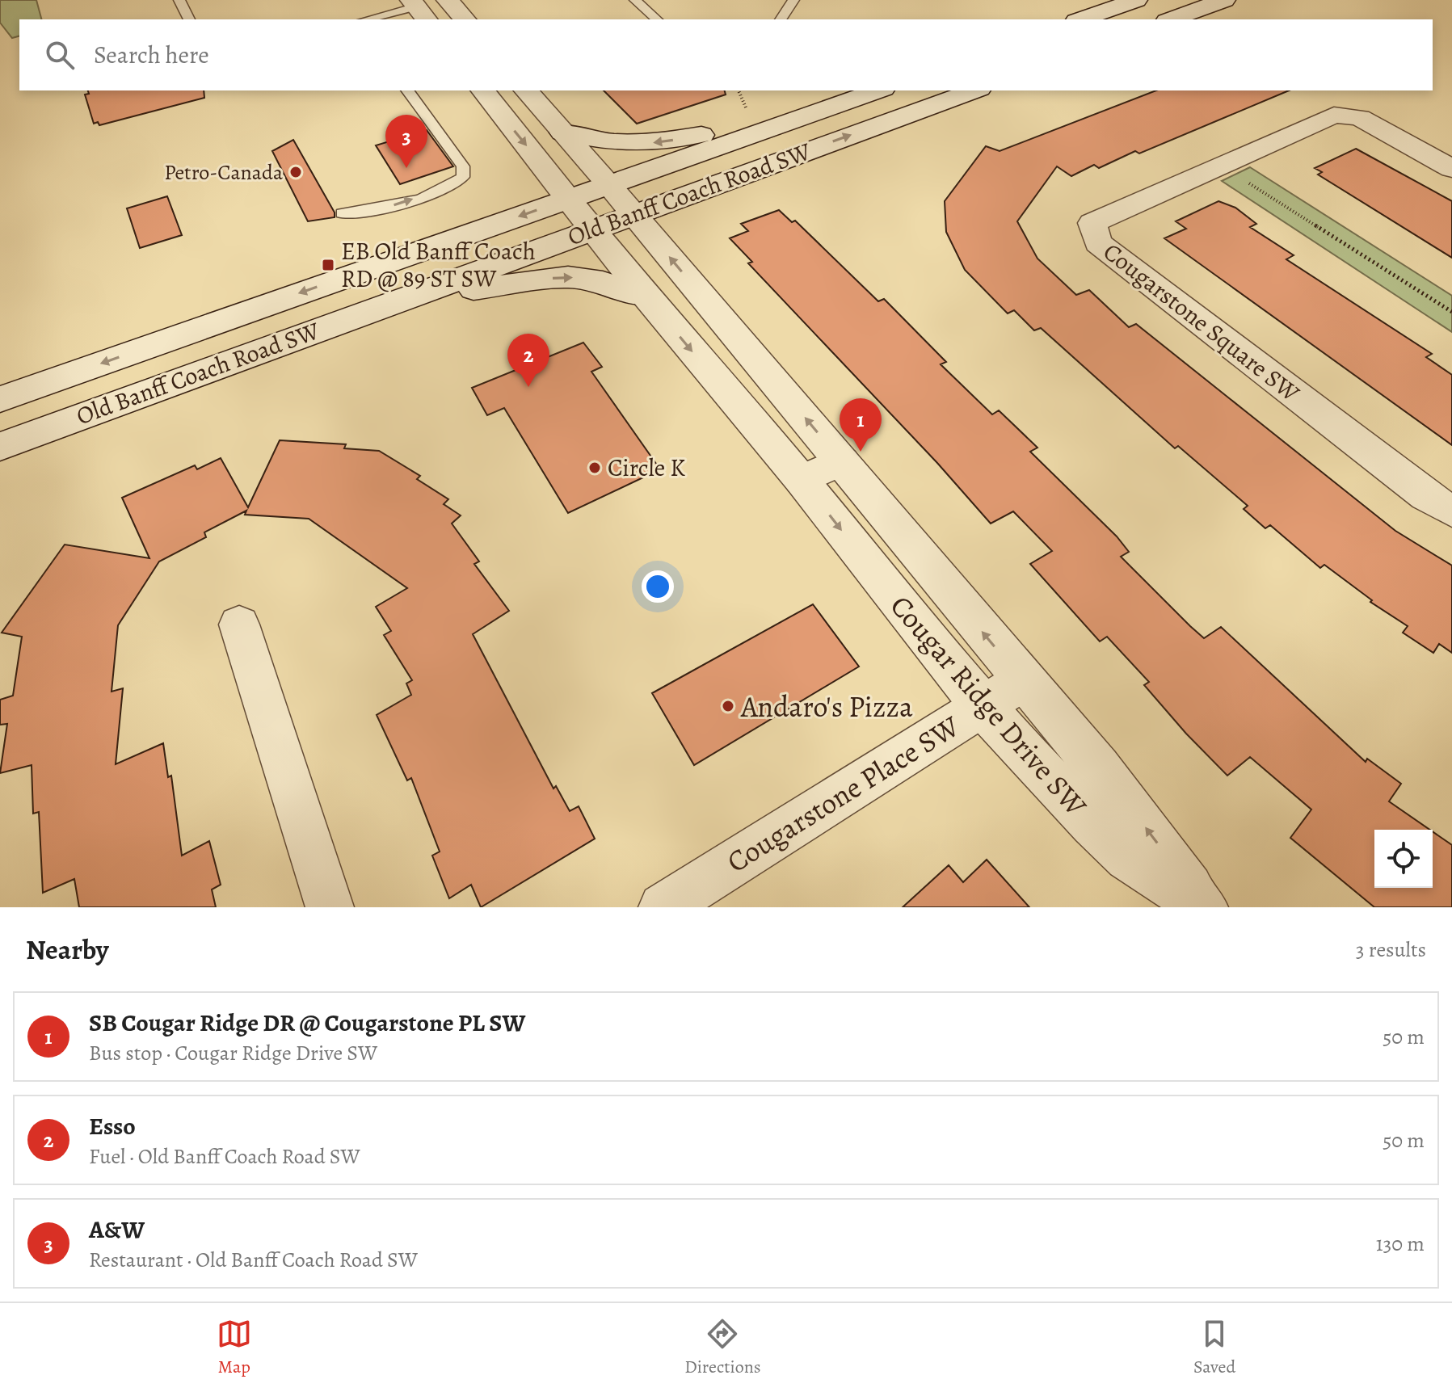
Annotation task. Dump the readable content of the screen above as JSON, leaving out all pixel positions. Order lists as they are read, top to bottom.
{
  "streets": {
    "street": [
      "Old Banff Coach Road SW",
      "Cougarstone Square SW",
      "Cougar Ridge Drive SW",
      "Cougarstone Place SW"
    ]
  },
  "crossings": [
    ["Old Banff Coach Road SW", "Cougar Ridge Drive SW"],
    ["Cougar Ridge Drive SW", "Cougarstone Place SW"]
  ],
  "places": {
    "other": ["Petro-Canada", "Circle K", "Andaro's Pizza"],
    "transit": ["EB Old Banff Coach RD @ 89 ST SW"]
  },
  "page": {
    "search": "Search here",
    "pins": ["3", "2", "1"],
    "heading": ["Nearby", "3 results"],
    "list": [
      {
        "mark": "1",
        "name": "SB Cougar Ridge DR @ Cougarstone PL SW",
        "note": "Bus stop · Cougar Ridge Drive SW",
        "value": "50 m"
      },
      {
        "mark": "2",
        "name": "Esso",
        "note": "Fuel · Old Banff Coach Road SW",
        "value": "50 m"
      },
      {
        "mark": "3",
        "name": "A&W",
        "note": "Restaurant · Old Banff Coach Road SW",
        "value": "130 m"
      }
    ],
    "nav": ["Map", "Directions", "Saved"]
  }
}
